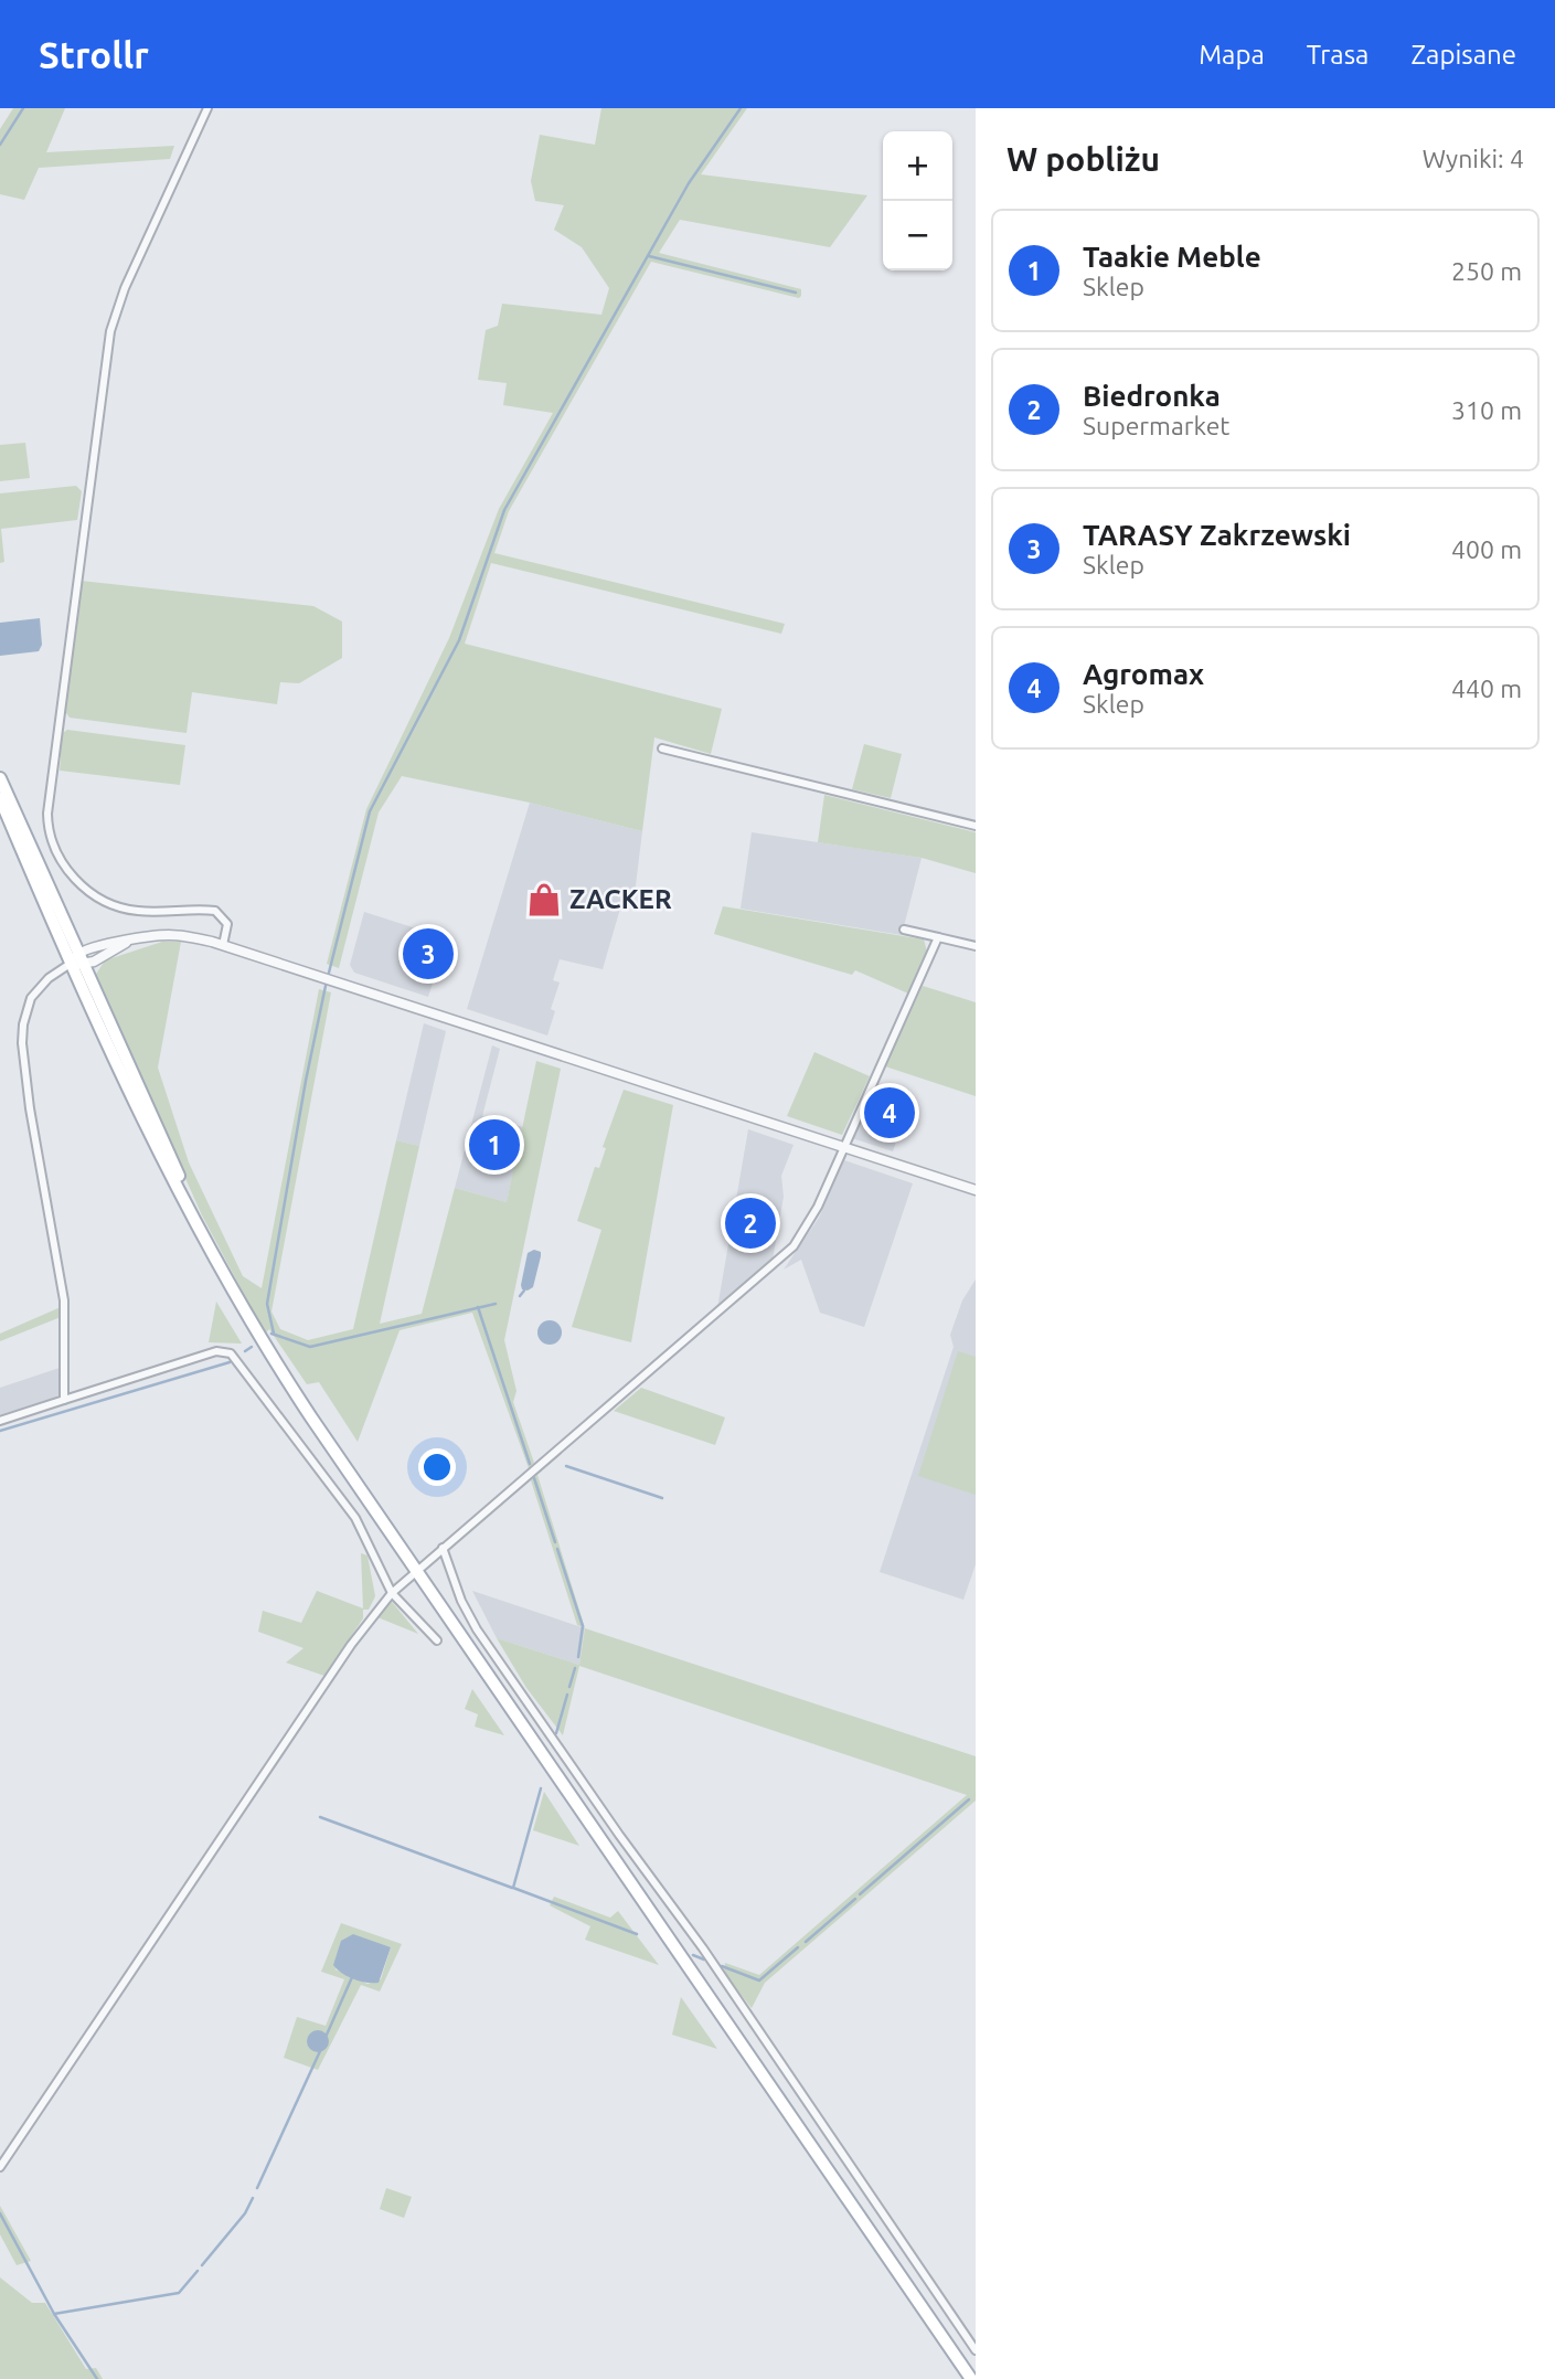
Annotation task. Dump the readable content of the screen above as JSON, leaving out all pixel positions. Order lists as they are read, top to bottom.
{
  "places": {
    "shop": ["ZACKER"]
  },
  "page": {
    "header": "Strollr",
    "nav": ["Mapa", "Trasa", "Zapisane"],
    "heading": ["W pobliżu", "Wyniki: 4"],
    "map_buttons": ["+", "−"],
    "list": [
      {
        "mark": "1",
        "name": "Taakie Meble",
        "note": "Sklep",
        "value": "250 m"
      },
      {
        "mark": "2",
        "name": "Biedronka",
        "note": "Supermarket",
        "value": "310 m"
      },
      {
        "mark": "3",
        "name": "TARASY Zakrzewski",
        "note": "Sklep",
        "value": "400 m"
      },
      {
        "mark": "4",
        "name": "Agromax",
        "note": "Sklep",
        "value": "440 m"
      }
    ],
    "pins": [
      "3",
      "4",
      "1",
      "2"
    ]
  }
}
